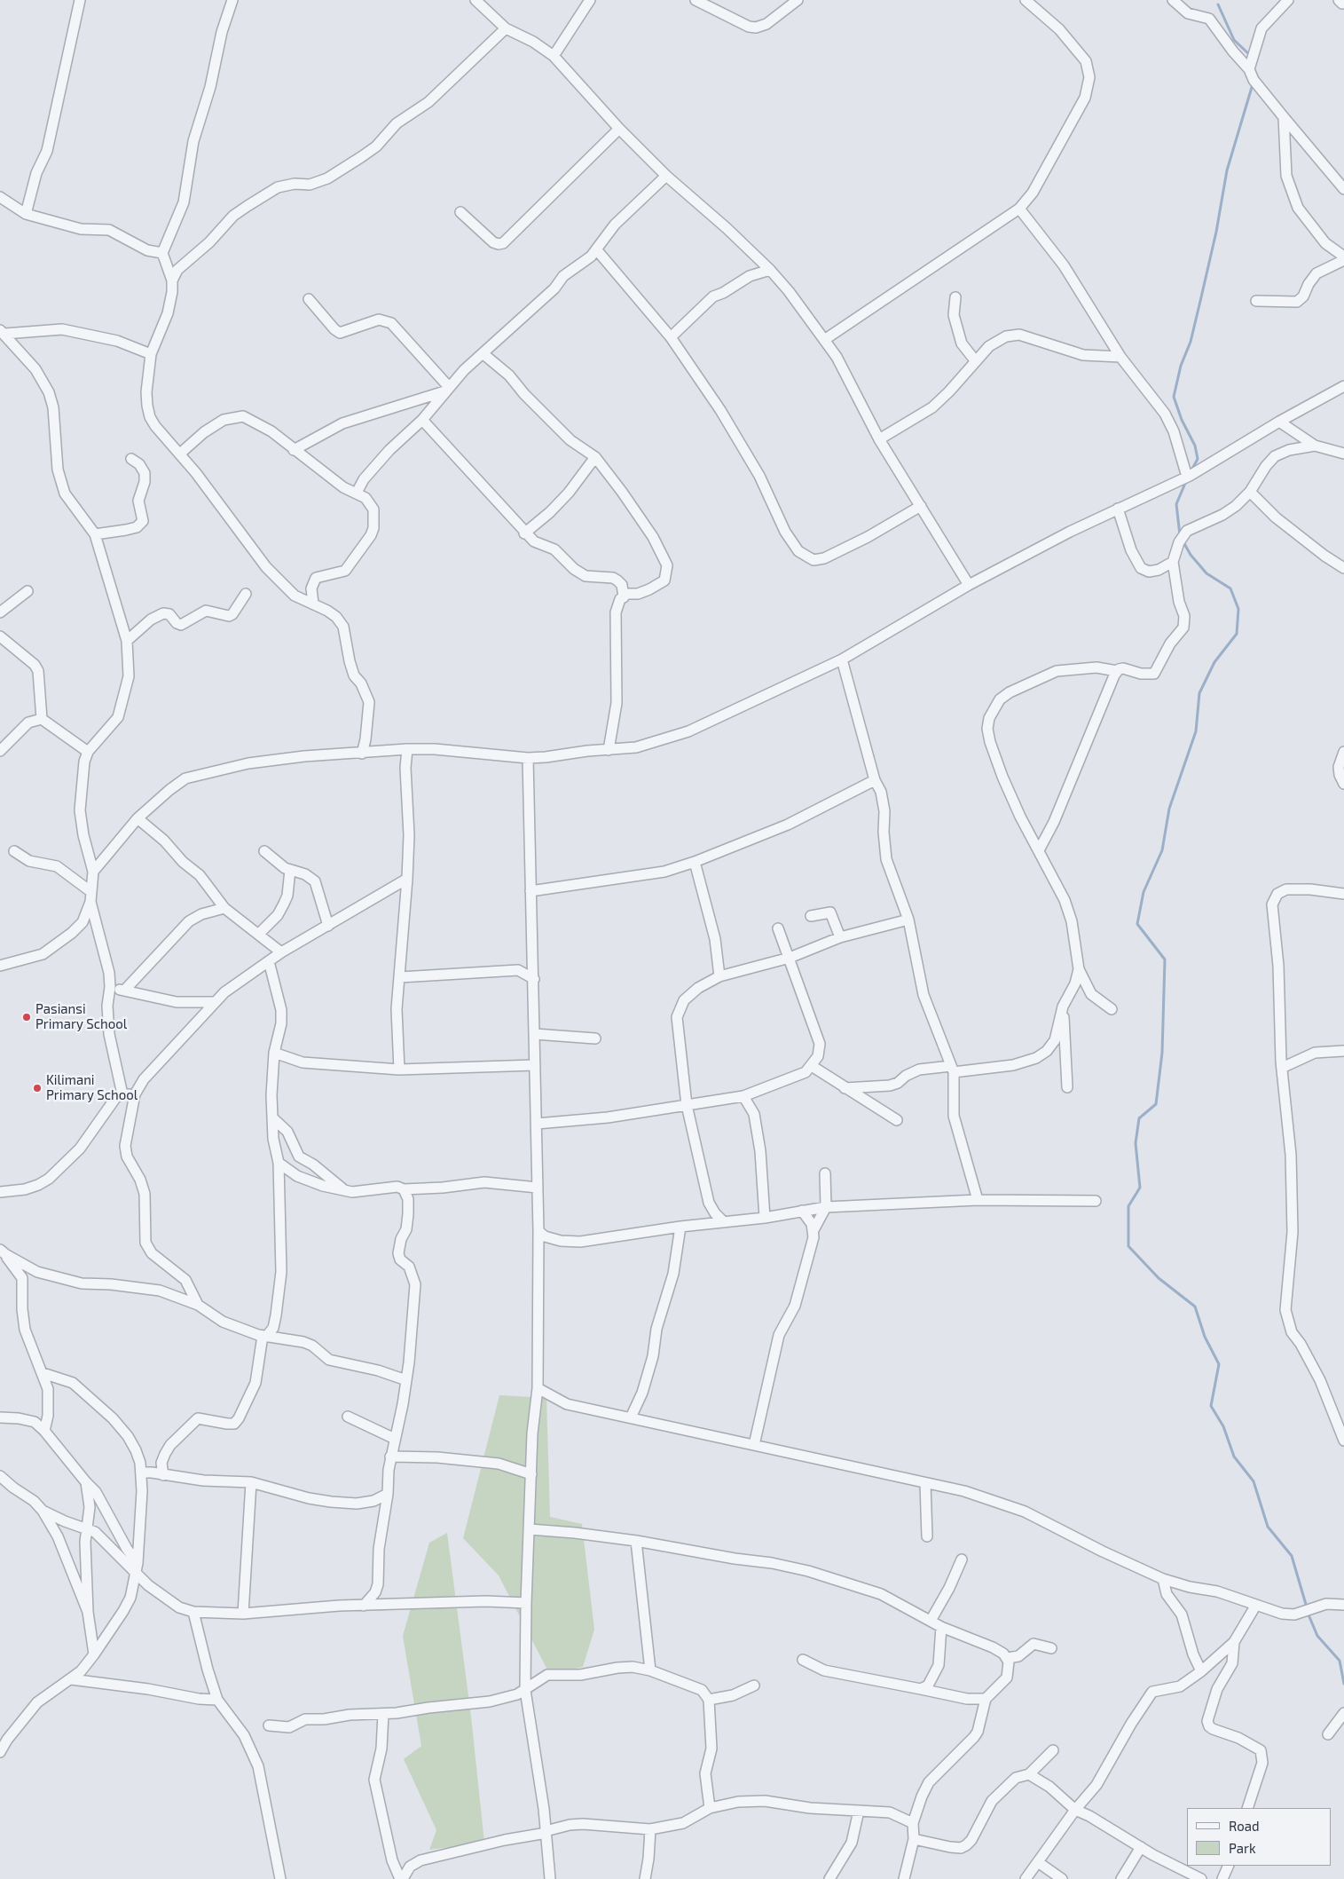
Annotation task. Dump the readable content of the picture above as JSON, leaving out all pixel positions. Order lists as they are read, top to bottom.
{
  "places": ["Pasiansi Primary School", "Kilimani Primary School"],
  "legend": ["Road", "Park"]
}
